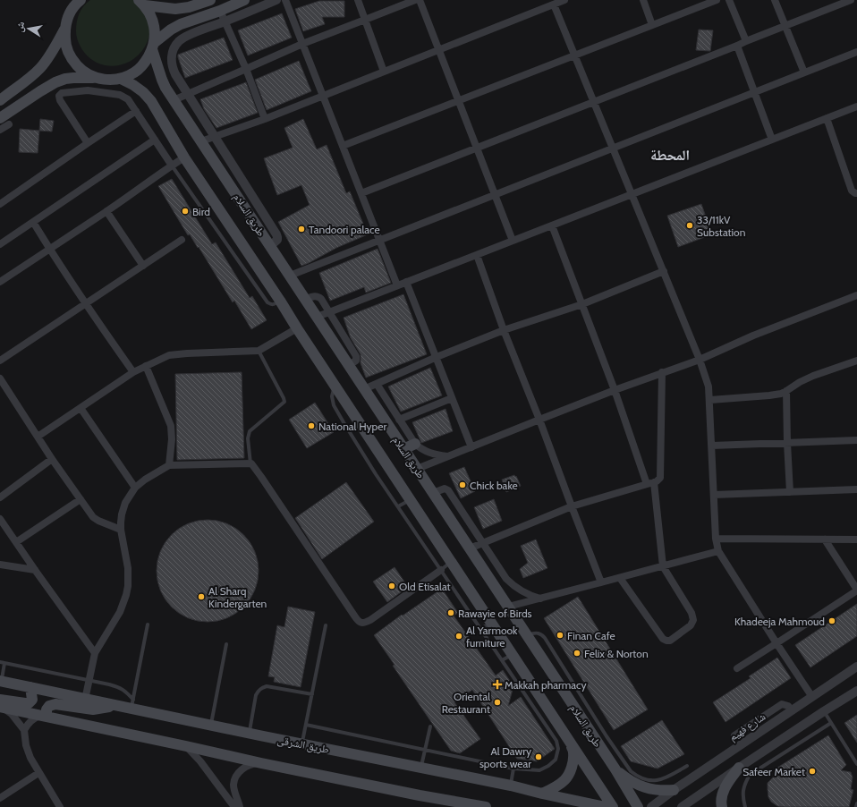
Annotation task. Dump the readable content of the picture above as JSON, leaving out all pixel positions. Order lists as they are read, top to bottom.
{
  "streets": {
    "main road": ["طريق السلام", "طريق الشرقى"],
    "street": ["شارع فهيم"]
  },
  "districts": ["المحطة"],
  "places": {
    "other": [
      "Bird",
      "33/11kV Substation",
      "Tandoori palace",
      "National Hyper",
      "Chick bake",
      "Old Etisalat",
      "Al Sharq Kindergarten",
      "Rawayie of Birds",
      "Khadeeja Mahmoud",
      "Finan Cafe",
      "Al Yarmook furniture",
      "Felix & Norton",
      "Oriental Restaurant",
      "Al Dawry sports wear",
      "Safeer Market"
    ],
    "health": ["Makkah pharmacy"]
  },
  "north": "left"
}
